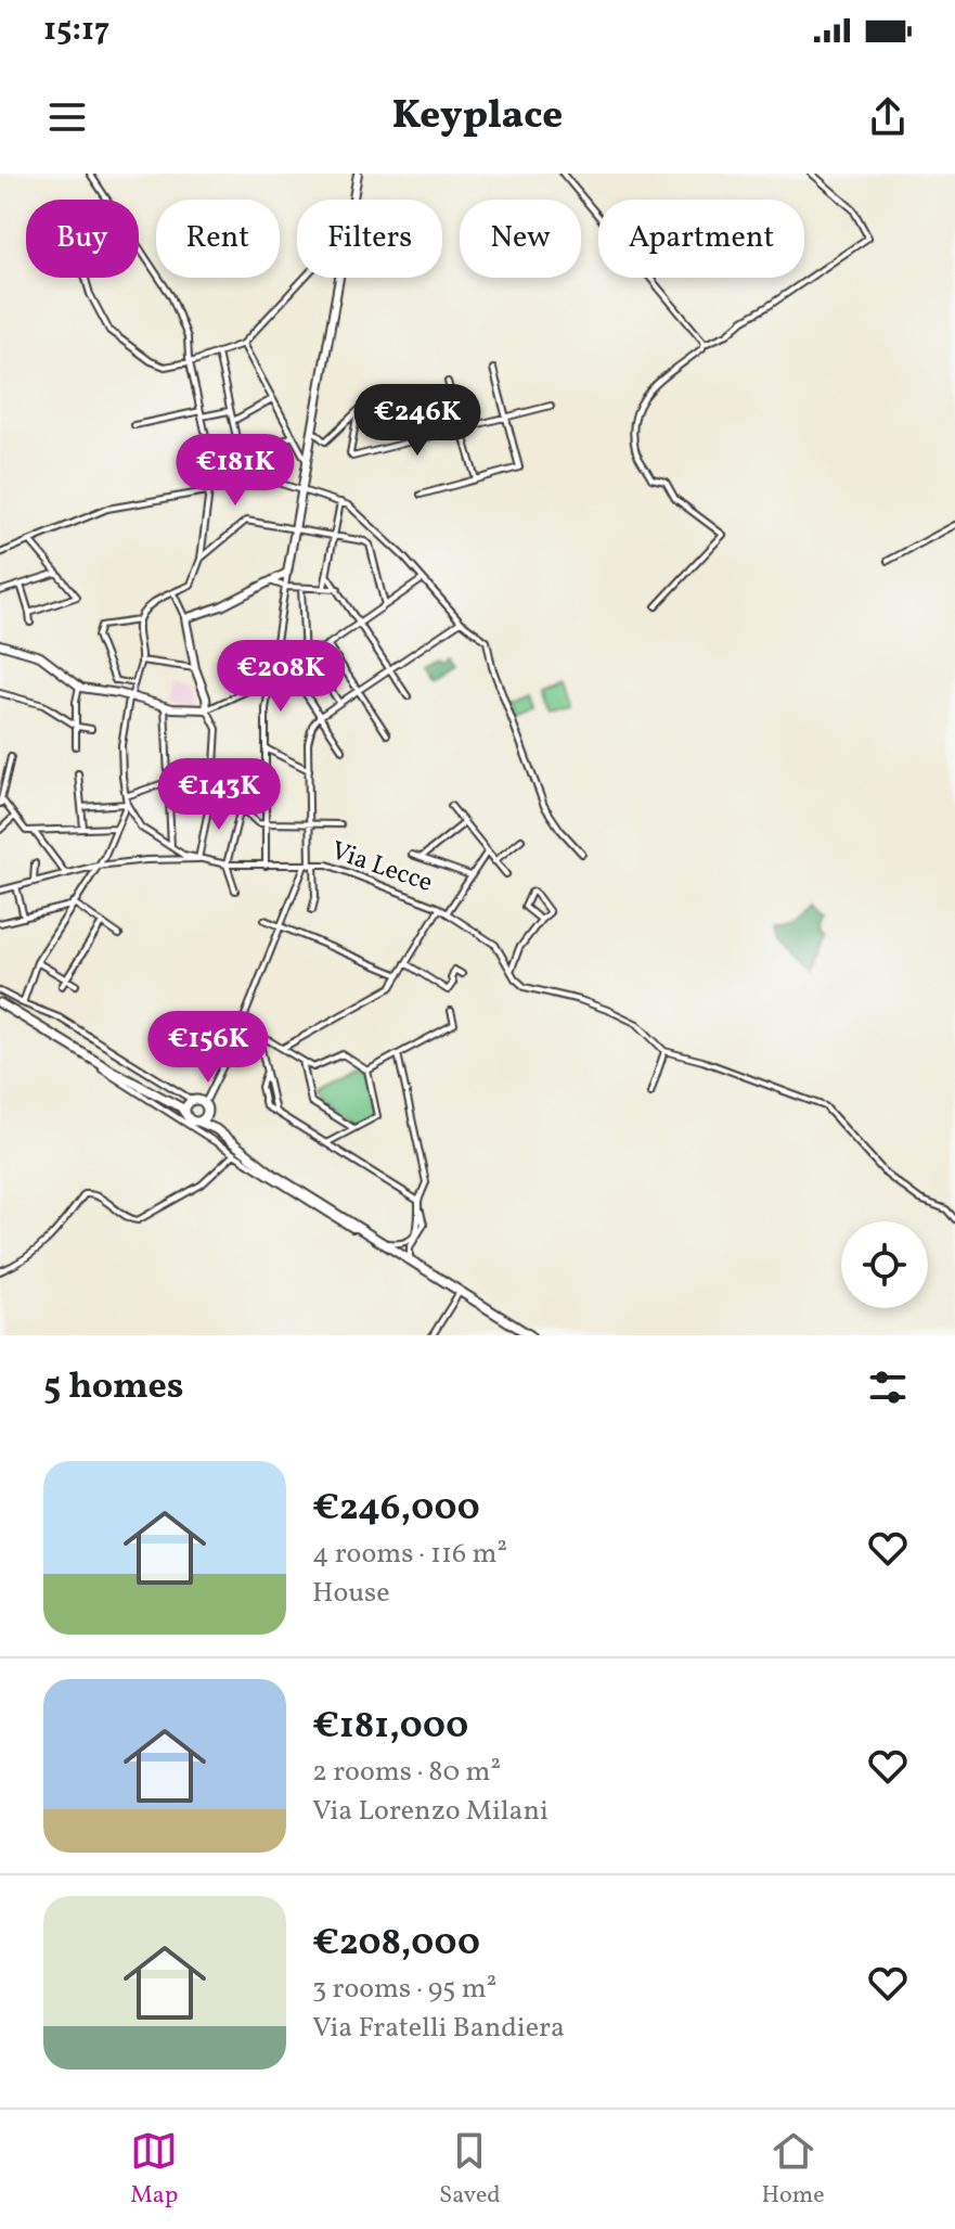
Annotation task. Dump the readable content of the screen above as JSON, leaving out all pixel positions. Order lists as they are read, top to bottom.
{
  "streets": {
    "street": ["Via Lecce"]
  },
  "page": {
    "status": "15:17",
    "header": "Keyplace",
    "chip": [
      "Buy",
      "Rent",
      "Filters",
      "New",
      "Apartment"
    ],
    "price": [
      "€246K",
      "€181K",
      "€208K",
      "€143K",
      "€156K"
    ],
    "heading": "5 homes",
    "list": [
      {
        "name": "€246,000",
        "note": "4 rooms · 116 m² · House"
      },
      {
        "name": "€181,000",
        "note": "2 rooms · 80 m² · Via Lorenzo Milani"
      },
      {
        "name": "€208,000",
        "note": "3 rooms · 95 m² · Via Fratelli Bandiera"
      }
    ],
    "tabs": ["Map", "Saved", "Home"]
  }
}
